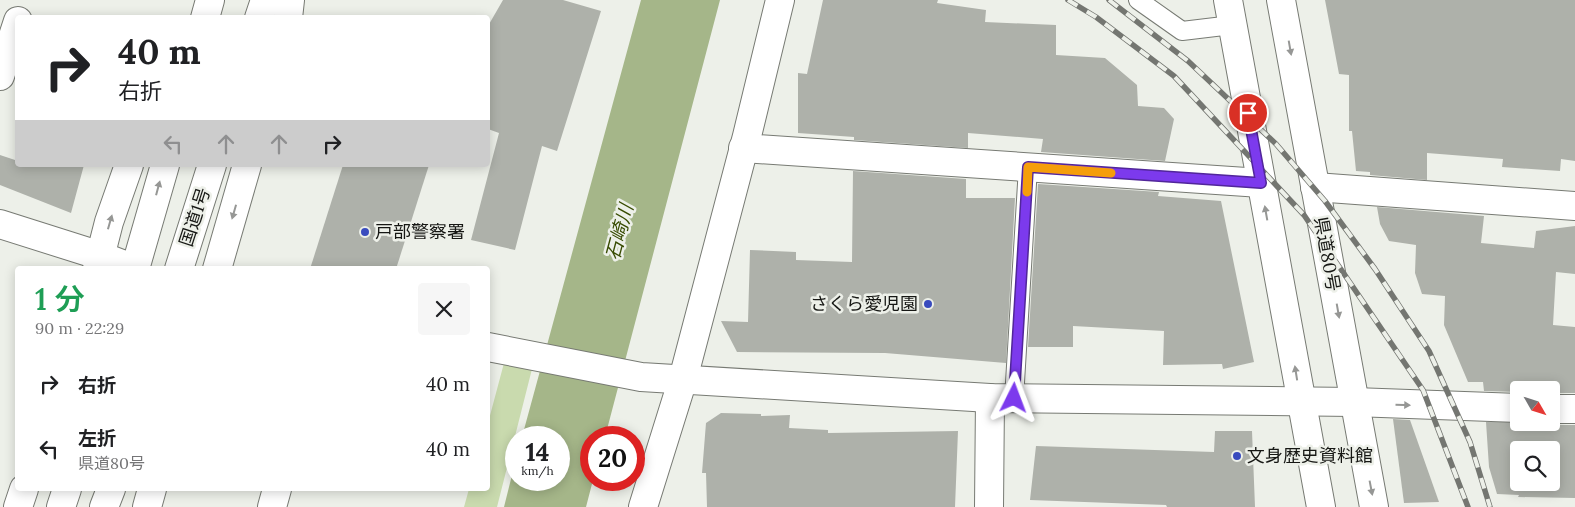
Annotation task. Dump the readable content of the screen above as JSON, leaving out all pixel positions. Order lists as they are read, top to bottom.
{
  "streets": {
    "main road": ["国道1号", "県道80号"]
  },
  "water": ["石崎川"],
  "places": ["戸部警察署", "さくら愛児園", "文身歴史資料館"],
  "north": "bottom right",
  "page": {
    "turn": ["40 m", "右折"],
    "heading": ["1 分", "90 m · 22:29"],
    "list": [
      {
        "name": "右折",
        "value": "40 m"
      },
      {
        "name": "左折",
        "note": "県道80号",
        "value": "40 m"
      }
    ],
    "speed": "14 km/h",
    "limit": "20"
  }
}
